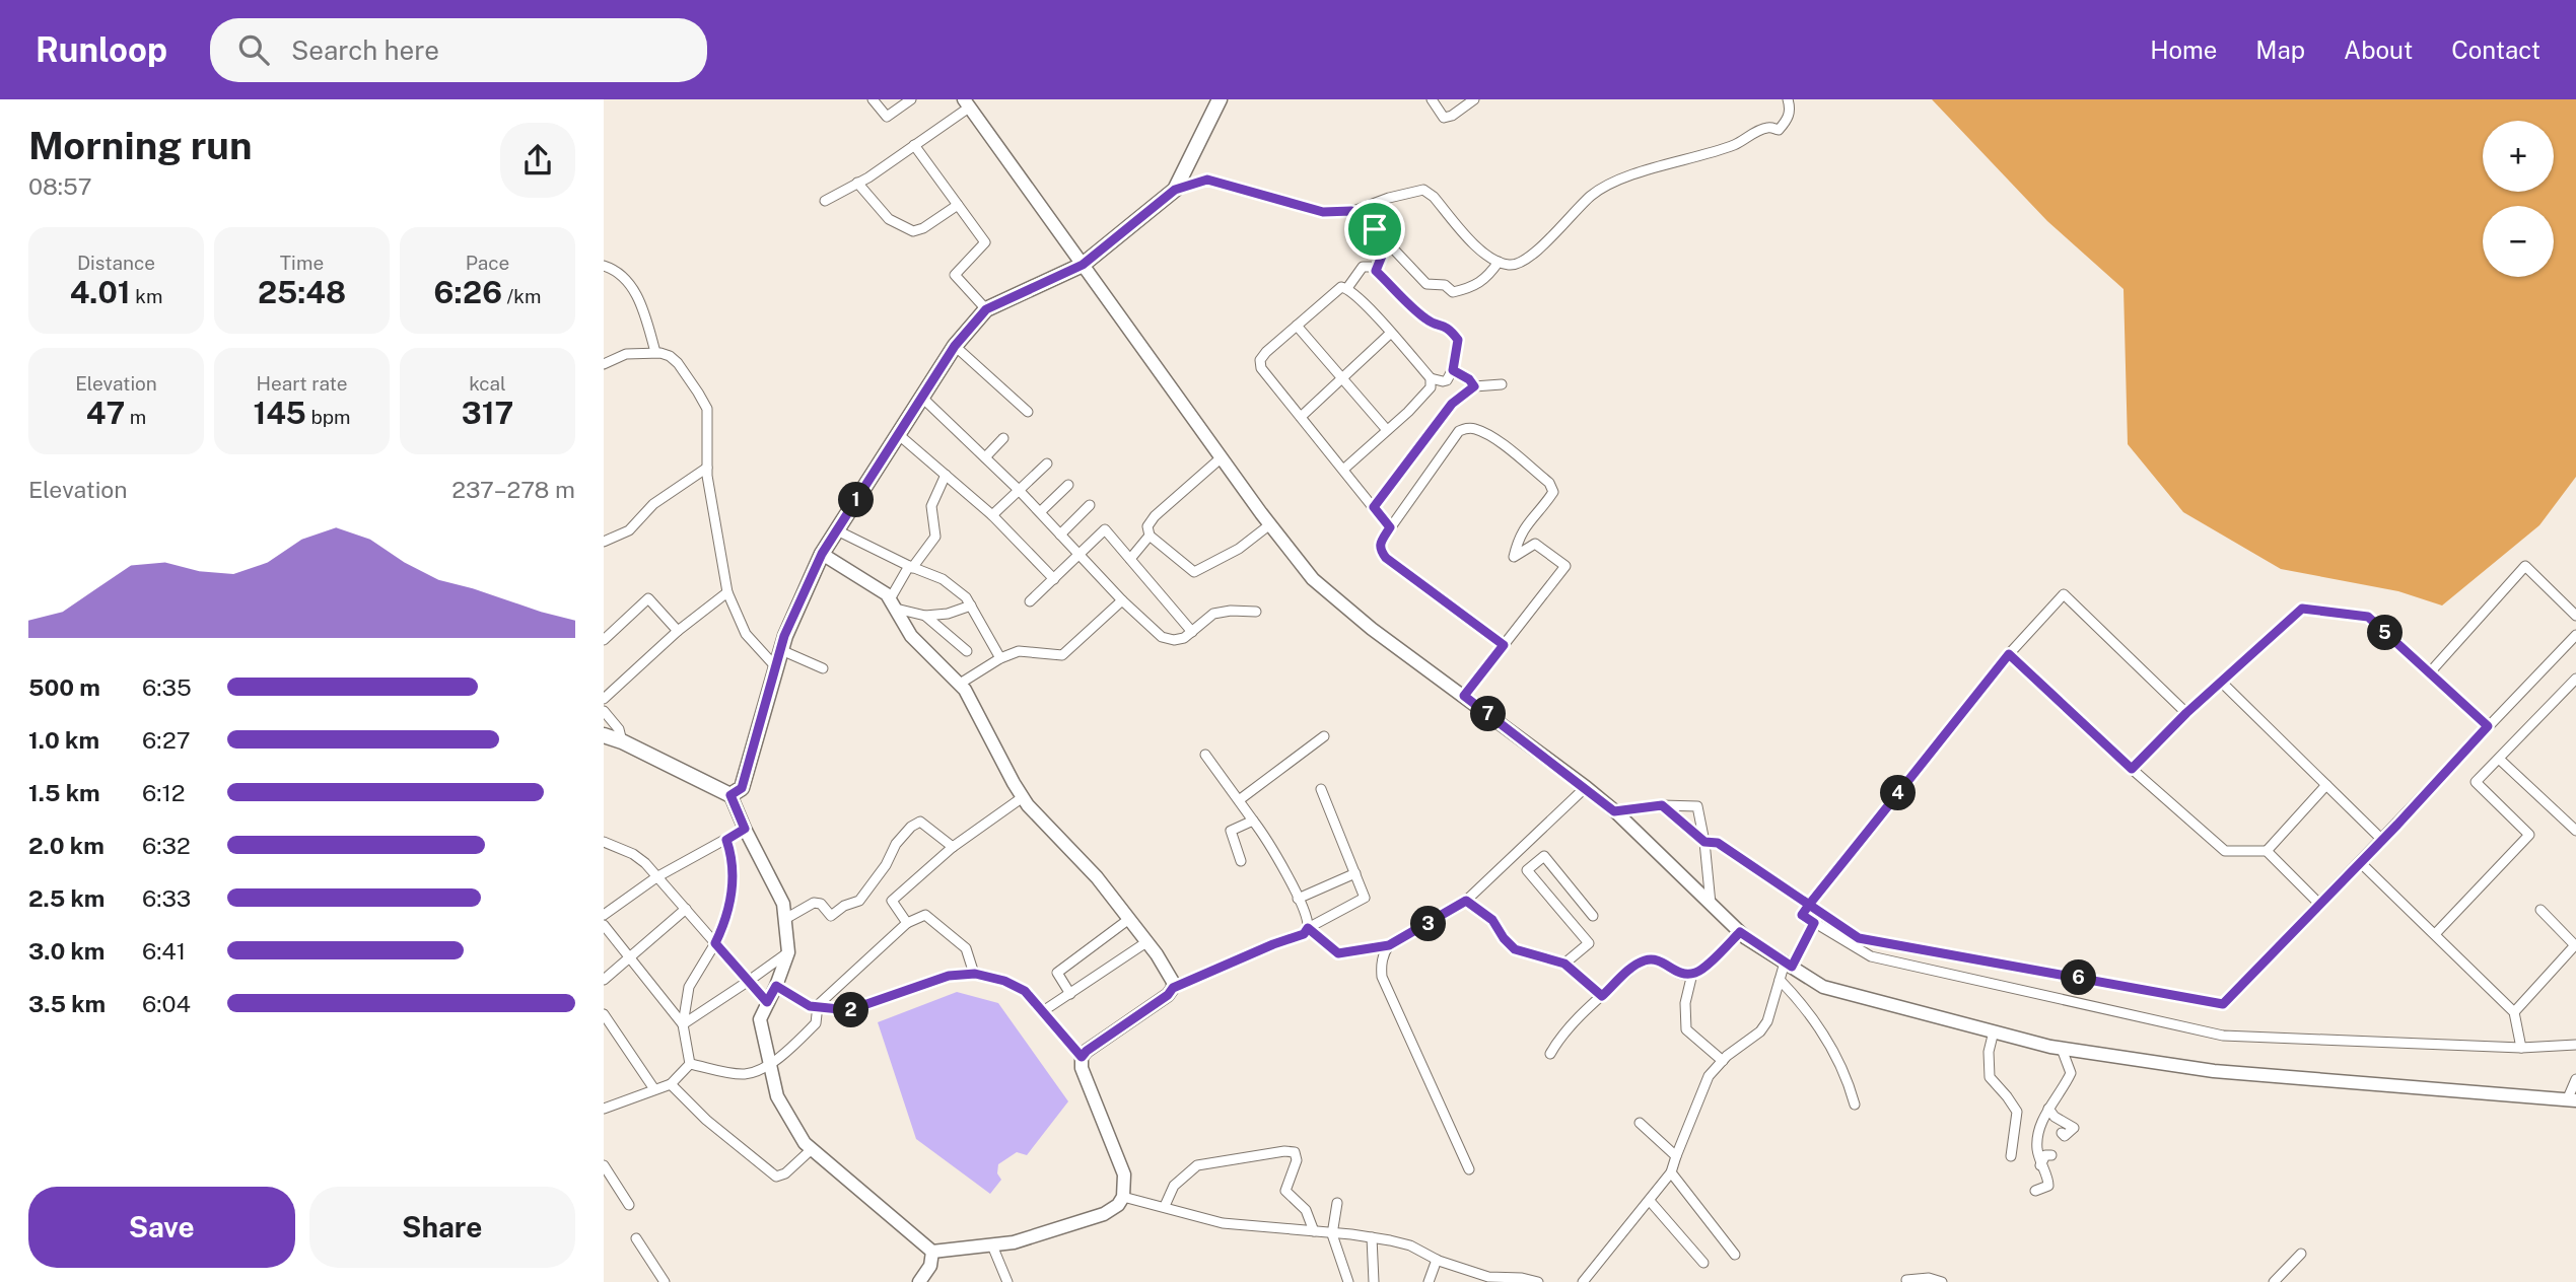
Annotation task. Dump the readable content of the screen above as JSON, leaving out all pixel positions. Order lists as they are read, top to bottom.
{
  "page": {
    "header": "Runloop",
    "search": "Search here",
    "nav": [
      "Home",
      "Map",
      "About",
      "Contact"
    ],
    "heading": ["Morning run", "08:57"],
    "map_buttons": ["+", "−"],
    "stats": [
      ["Distance", "4.01 km"],
      ["Time", "25:48"],
      ["Pace", "6:26 /km"],
      ["Elevation", "47 m"],
      ["Heart rate", "145 bpm"],
      ["kcal", "317"]
    ],
    "chart": ["Elevation", "237–278 m"],
    "pins": [
      "1",
      "5",
      "7",
      "4",
      "3",
      "6",
      "2"
    ],
    "list": [
      {
        "name": "500 m",
        "note": "6:35"
      },
      {
        "name": "1.0 km",
        "note": "6:27"
      },
      {
        "name": "1.5 km",
        "note": "6:12"
      },
      {
        "name": "2.0 km",
        "note": "6:32"
      },
      {
        "name": "2.5 km",
        "note": "6:33"
      },
      {
        "name": "3.0 km",
        "note": "6:41"
      },
      {
        "name": "3.5 km",
        "note": "6:04"
      }
    ],
    "buttons": ["Save", "Share"]
  }
}
